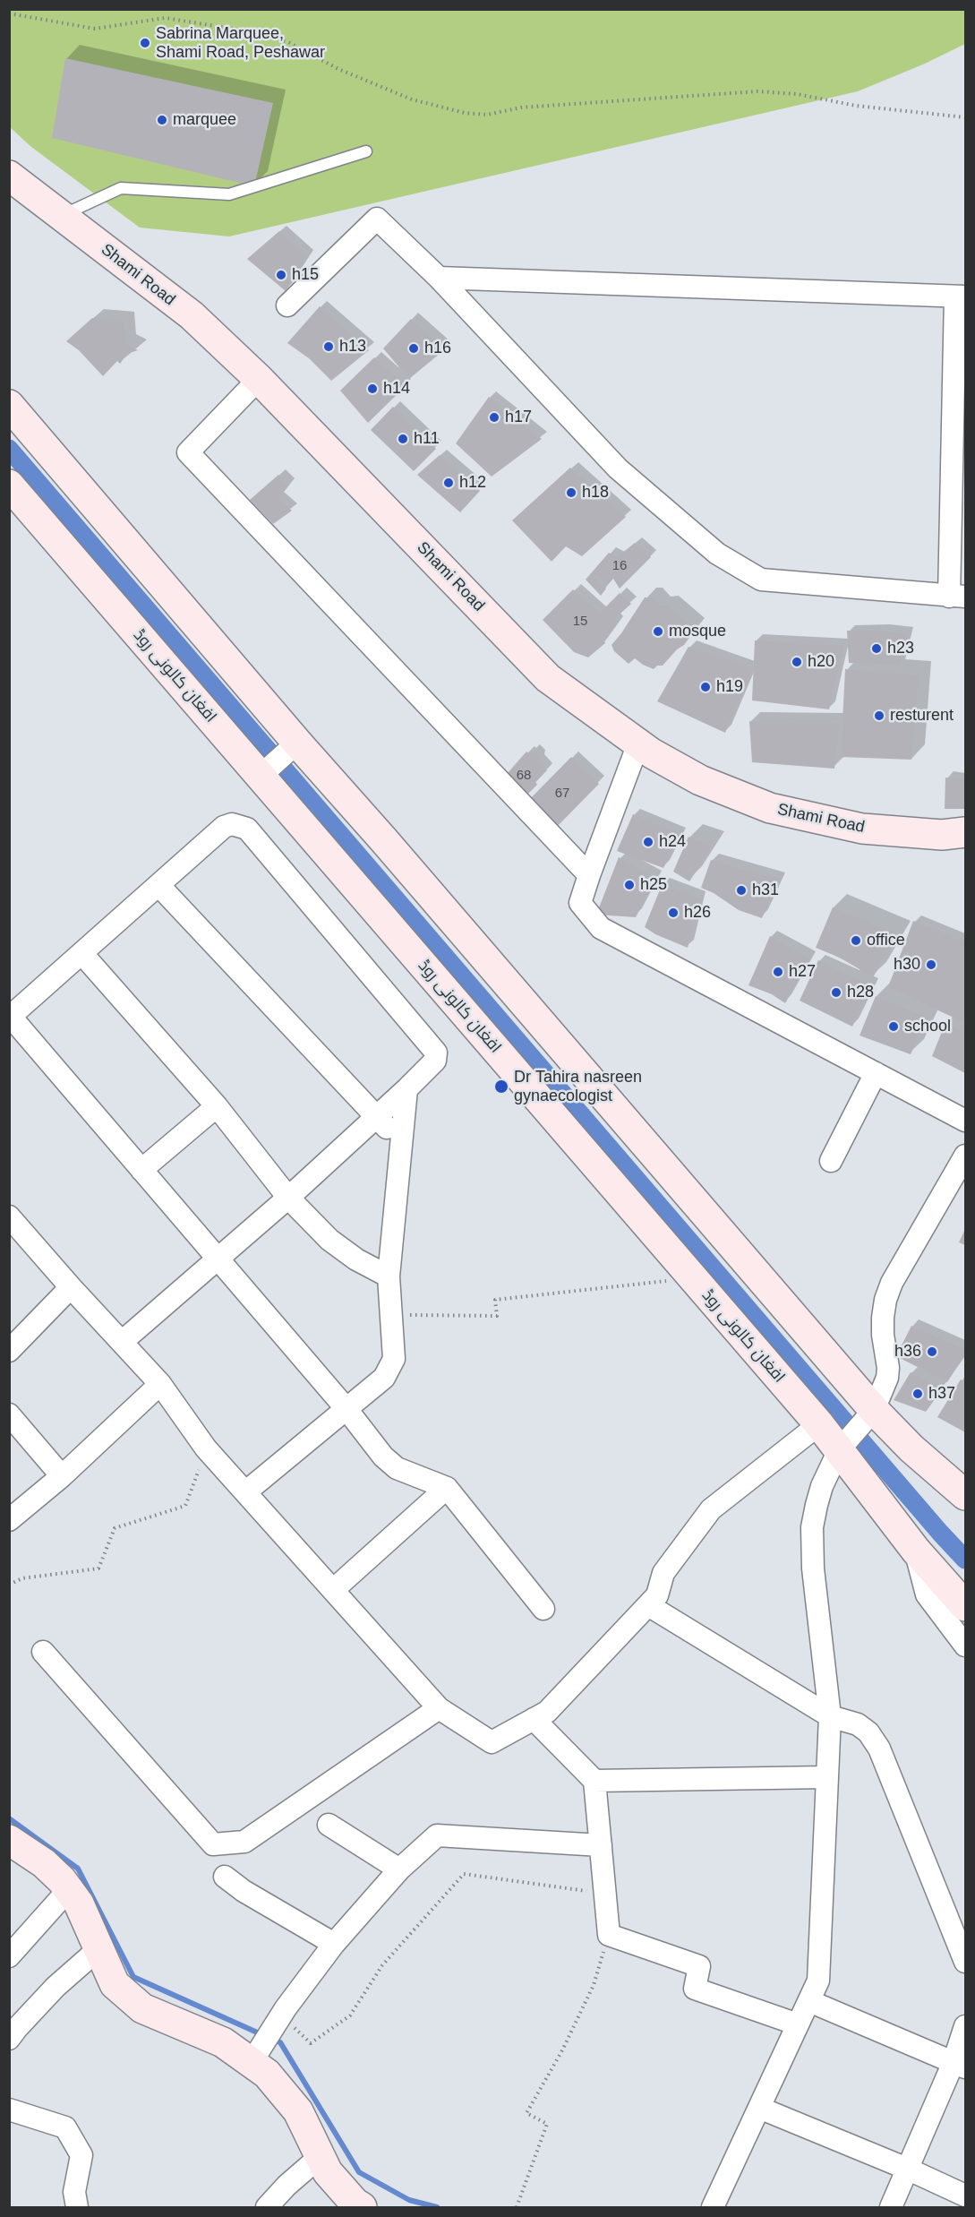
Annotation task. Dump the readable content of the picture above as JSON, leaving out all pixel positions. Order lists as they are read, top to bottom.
{
  "streets": {
    "main road": ["Shami Road", "افغان کالونی روڈ"]
  },
  "places": [
    "Sabrina Marquee, Shami Road, Peshawar",
    "marquee",
    "h15",
    "h13",
    "h16",
    "h14",
    "h17",
    "h11",
    "h12",
    "h18",
    "mosque",
    "h23",
    "h20",
    "h19",
    "resturent",
    "h24",
    "h25",
    "h31",
    "h26",
    "office",
    "h30",
    "h27",
    "h28",
    "school",
    "Dr Tahira nasreen gynaecologist",
    "h36",
    "h37"
  ],
  "house_numbers": [
    "16",
    "15",
    "68",
    "67"
  ]
}
